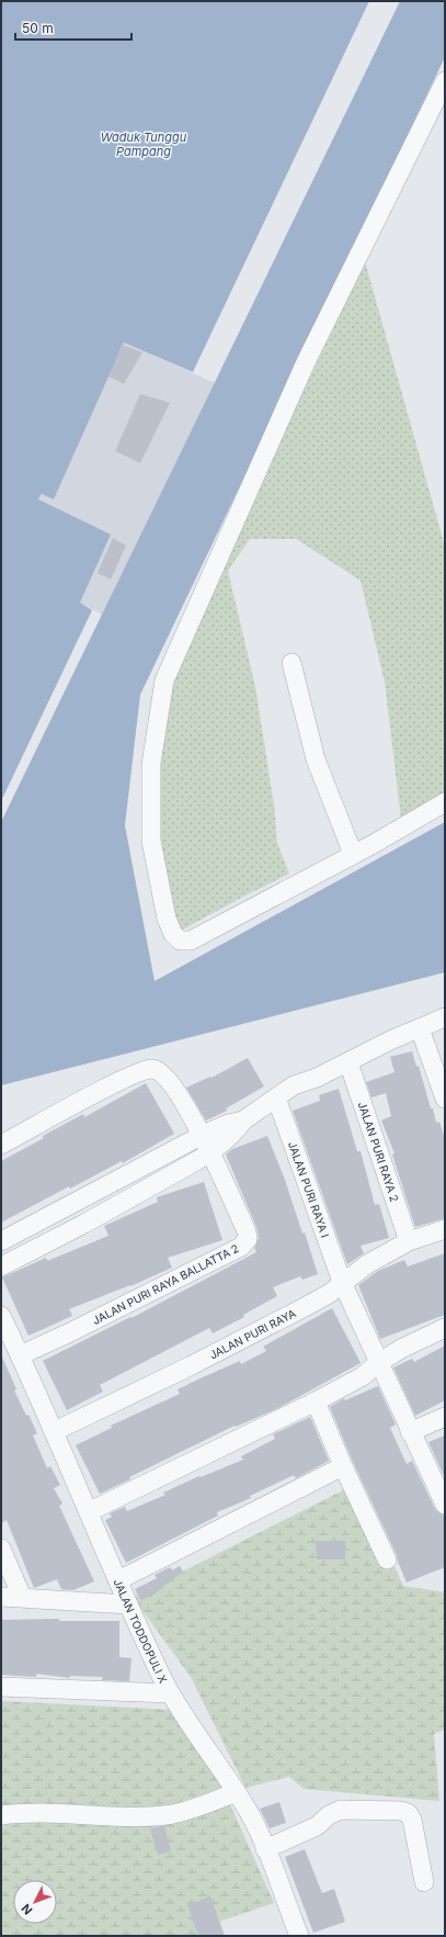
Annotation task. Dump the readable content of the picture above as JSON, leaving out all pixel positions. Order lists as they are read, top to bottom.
{
  "streets": {
    "street": [
      "JALAN PURI RAYA 2",
      "JALAN PURI RAYA I",
      "JALAN PURI RAYA BALLATTA 2",
      "JALAN PURI RAYA",
      "JALAN TODDOPULI X"
    ]
  },
  "crossings": [
    ["JALAN PURI RAYA 2", "JALAN PURI RAYA"],
    ["JALAN PURI RAYA I", "JALAN PURI RAYA"],
    ["JALAN PURI RAYA BALLATTA 2", "JALAN TODDOPULI X"],
    ["JALAN PURI RAYA", "JALAN TODDOPULI X"]
  ],
  "water": ["Waduk Tunggu Pampang"],
  "scale_bar": "50 m",
  "north": "bottom left"
}
